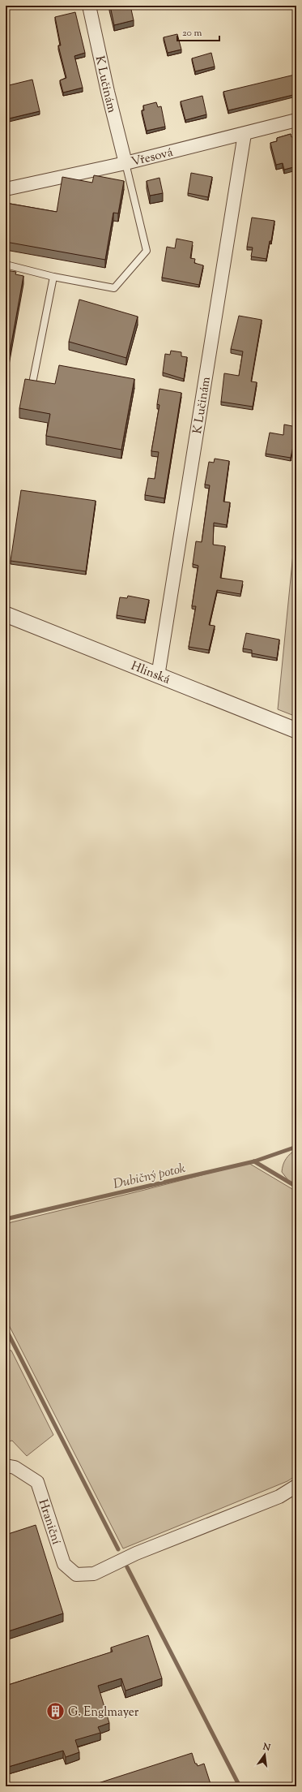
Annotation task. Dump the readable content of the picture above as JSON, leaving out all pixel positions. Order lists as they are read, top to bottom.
{
  "streets": {
    "street": [
      "K Lučinám",
      "Vřesová",
      "Hlinská",
      "Hraniční"
    ]
  },
  "crossings": [
    ["K Lučinám", "Vřesová"],
    ["K Lučinám", "Hlinská"]
  ],
  "water": ["Dubičný potok"],
  "places": {
    "building": ["G. Englmayer"]
  },
  "scale_bar": "20 m",
  "north": "top"
}
